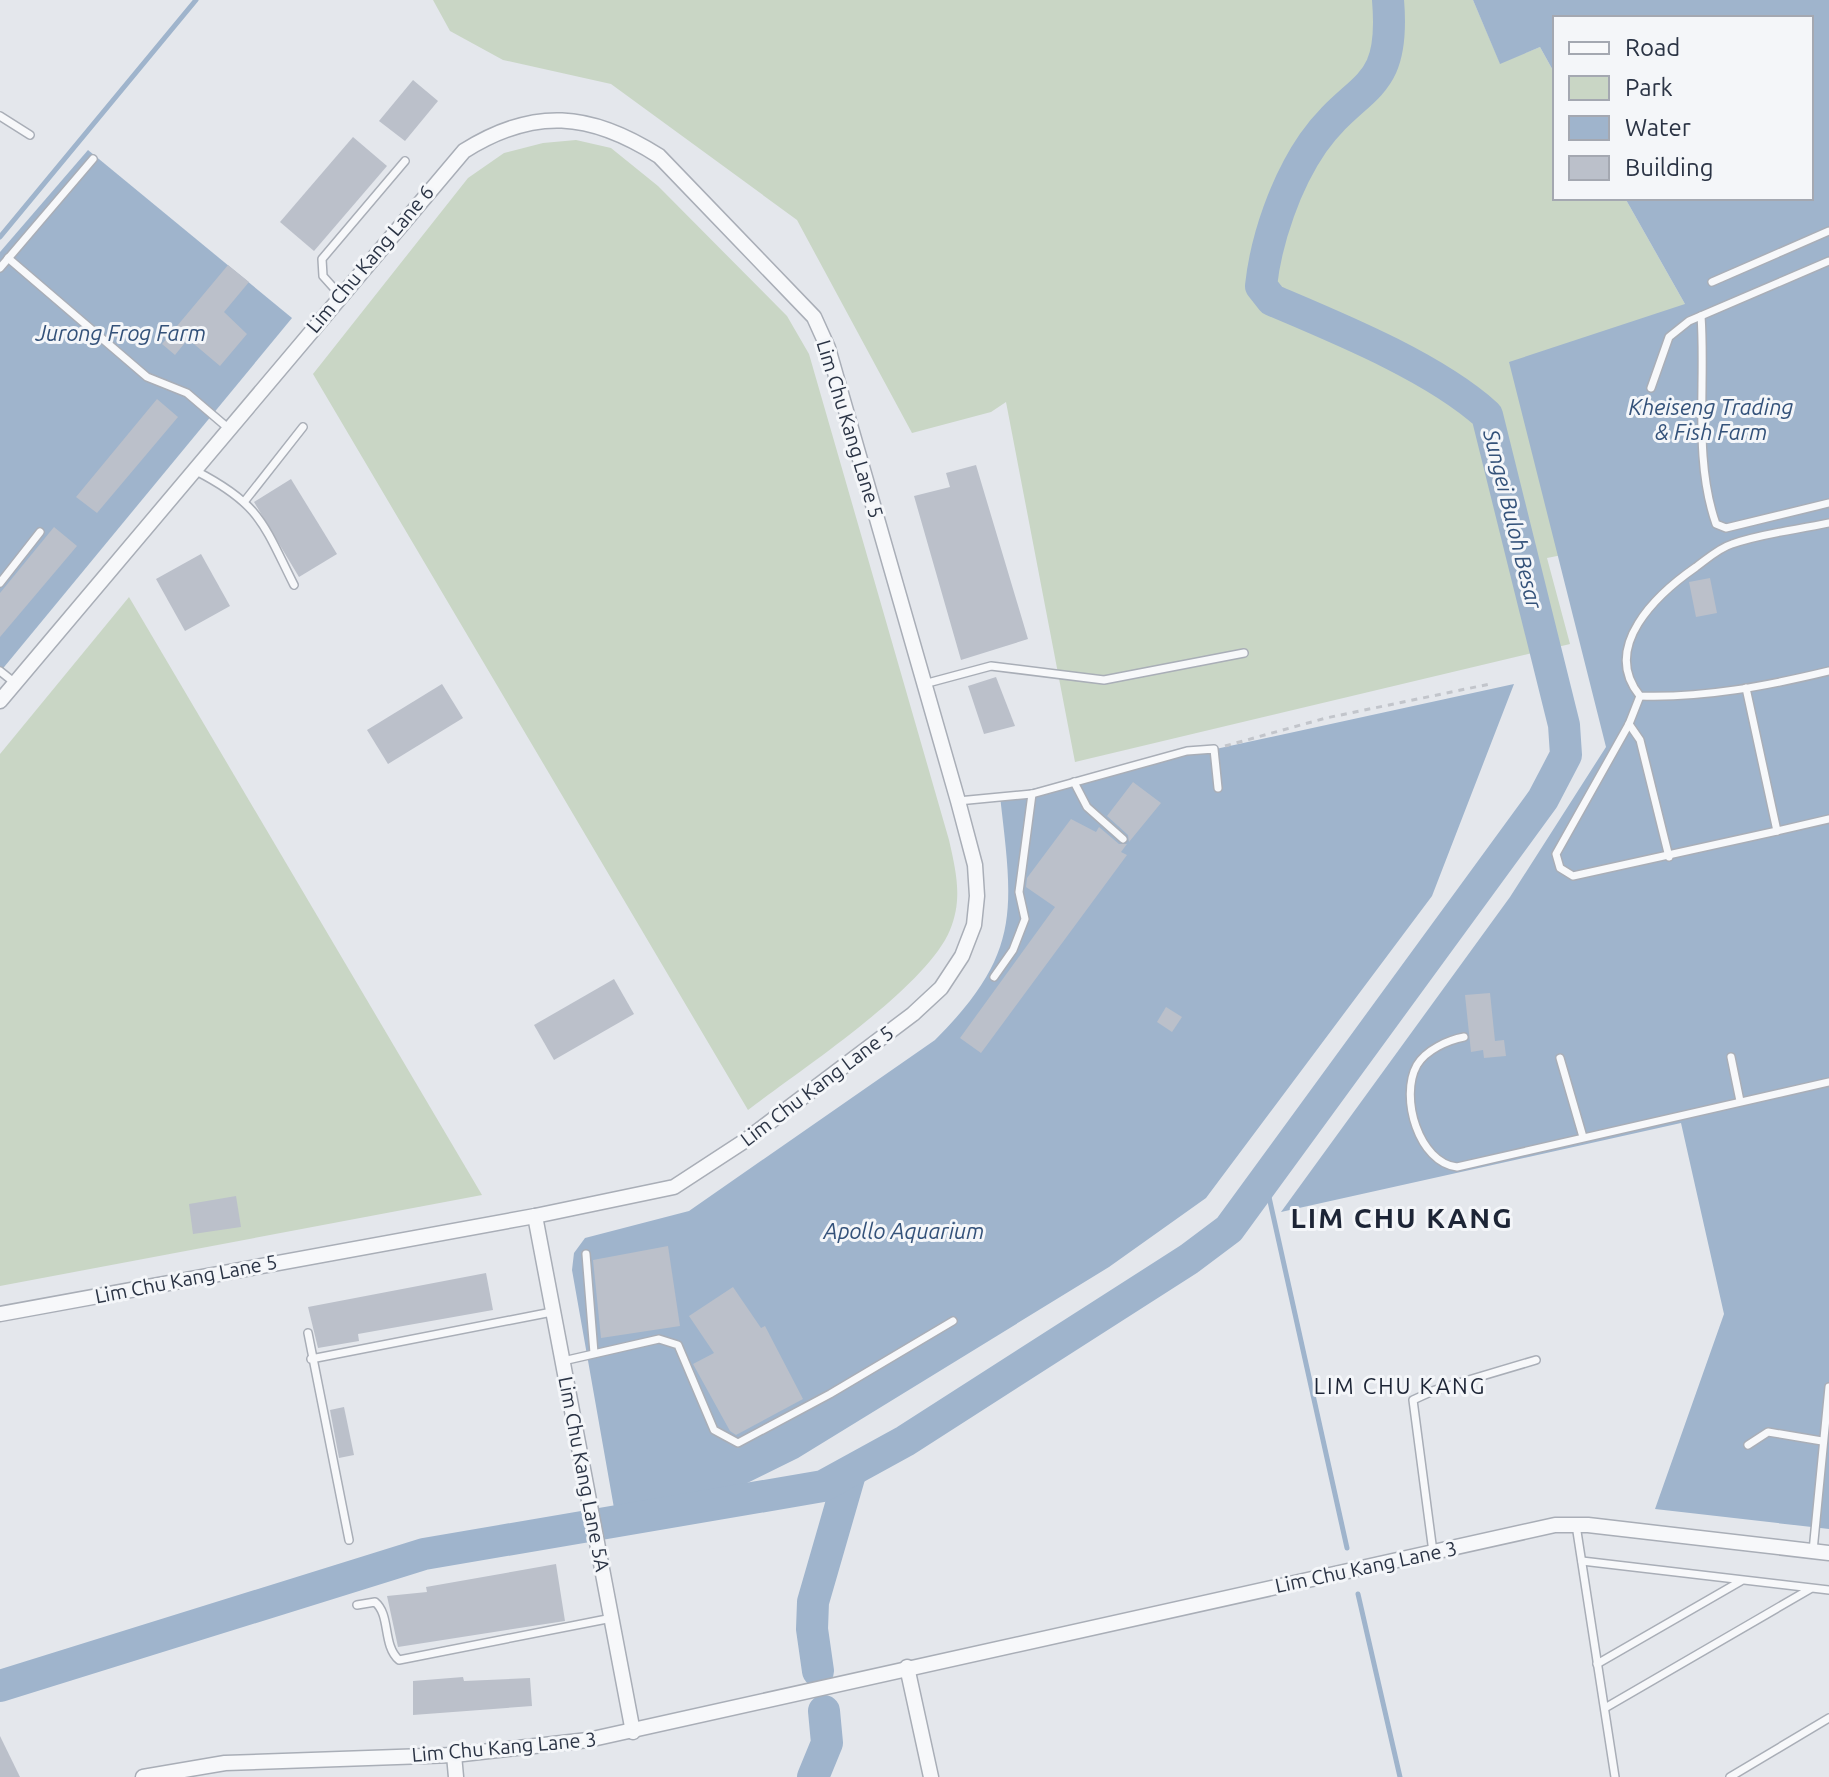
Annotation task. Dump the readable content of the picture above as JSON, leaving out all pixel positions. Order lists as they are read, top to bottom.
{
  "streets": {
    "street": [
      "Lim Chu Kang Lane 6",
      "Lim Chu Kang Lane 5",
      "Lim Chu Kang Lane 5A",
      "Lim Chu Kang Lane 3"
    ]
  },
  "crossings": [
    ["Lim Chu Kang Lane 6", "Lim Chu Kang Lane 5"],
    ["Lim Chu Kang Lane 5", "Lim Chu Kang Lane 5A"],
    ["Lim Chu Kang Lane 5A", "Lim Chu Kang Lane 3"]
  ],
  "districts": ["LIM CHU KANG", "LIM CHU KANG"],
  "water": [
    "Jurong Frog Farm",
    "Kheiseng Trading & Fish Farm",
    "Sungei Buloh Besar",
    "Apollo Aquarium"
  ],
  "legend": [
    "Road",
    "Park",
    "Water",
    "Building"
  ]
}
